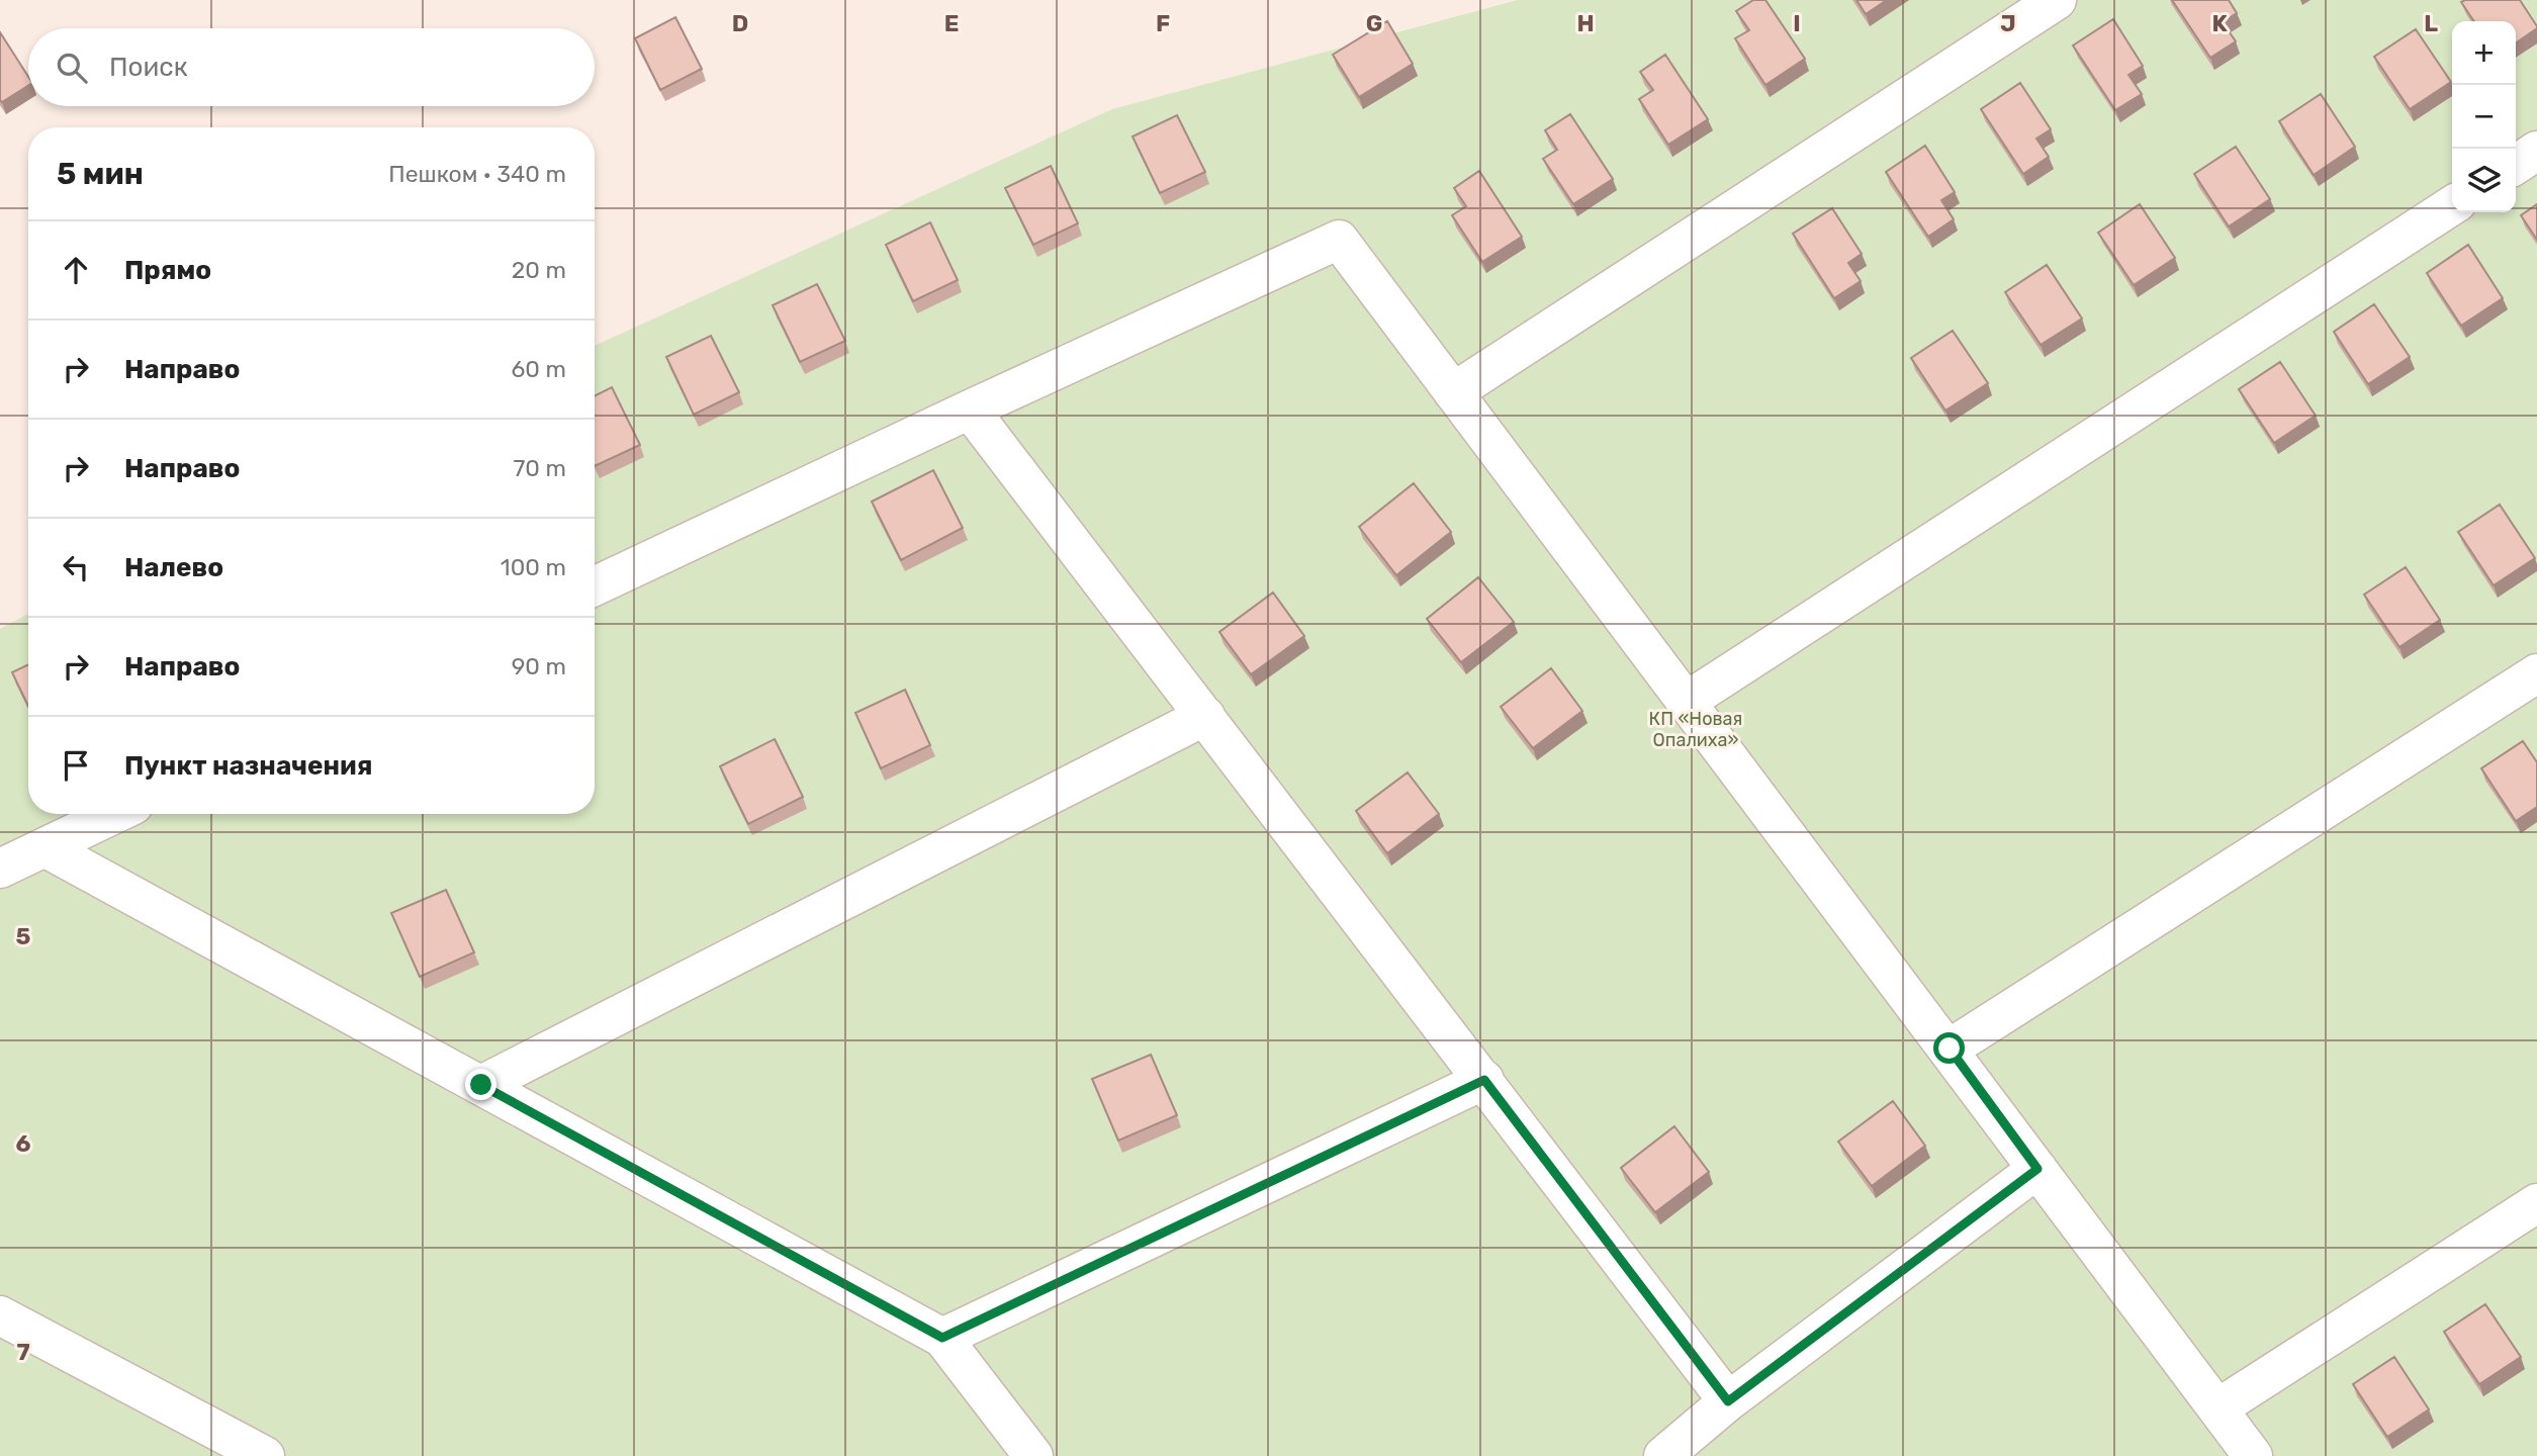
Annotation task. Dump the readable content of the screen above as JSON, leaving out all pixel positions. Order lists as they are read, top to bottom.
{
  "parks": ["КП «Новая Опалиха»"],
  "page": {
    "map_buttons": ["+", "−"],
    "search": "Поиск",
    "heading": ["5 мин", "Пешком · 340 m"],
    "list": [
      ["Прямо", "20 m"],
      ["Направо", "60 m"],
      ["Направо", "70 m"],
      ["Налево", "100 m"],
      ["Направо", "90 m"],
      "Пункт назначения"
    ]
  },
  "grid": {
    "columns": [
      "D",
      "E",
      "F",
      "G",
      "H",
      "I",
      "J",
      "K",
      "L"
    ],
    "rows": ["5", "6", "7"]
  }
}
